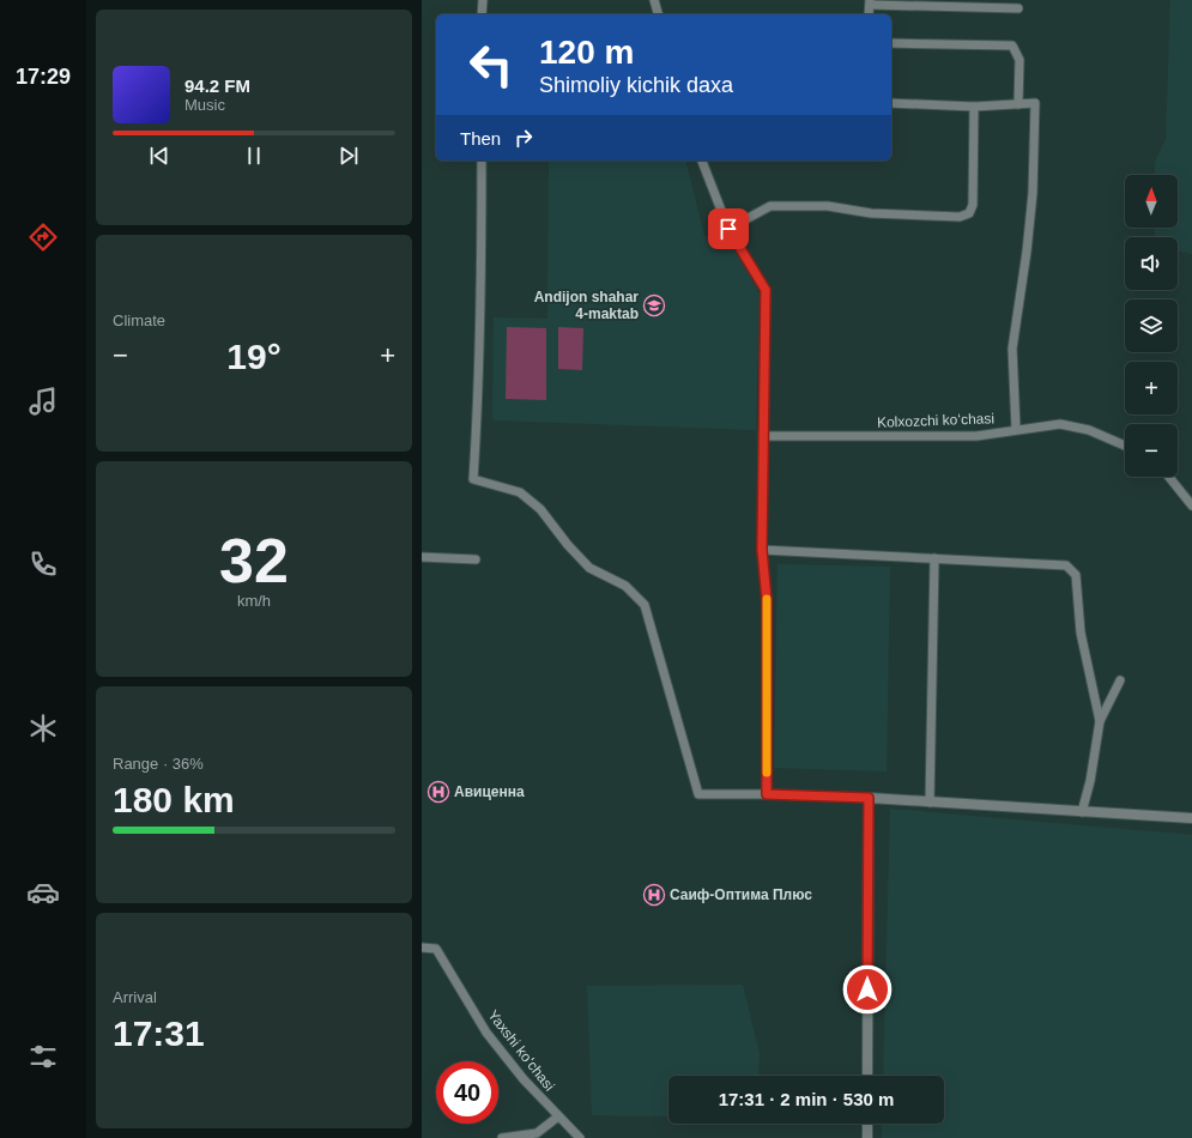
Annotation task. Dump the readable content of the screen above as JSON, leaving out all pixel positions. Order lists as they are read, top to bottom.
{
  "streets": {
    "street": ["Kolxozchi koʻchasi", "Yaxshi koʻchasi"]
  },
  "places": {
    "school or university": ["Andijon shahar 4-maktab"],
    "hospital": ["Авиценна", "Саиф-Оптима Плюс"]
  },
  "north": "top",
  "page": {
    "tabs": "17:29",
    "turn": ["120 m", "Shimoliy kichik daxa"],
    "song": ["94.2 FM", "Music"],
    "then": "Then",
    "map_buttons": ["+", "−"],
    "tile": [
      "Climate",
      ["32", "km/h"],
      ["Range · 36%", "180 km"],
      ["Arrival", "17:31"]
    ],
    "heat": ["−", "19°", "+"],
    "limit": "40",
    "trip": "17:31 · 2 min · 530 m"
  }
}
